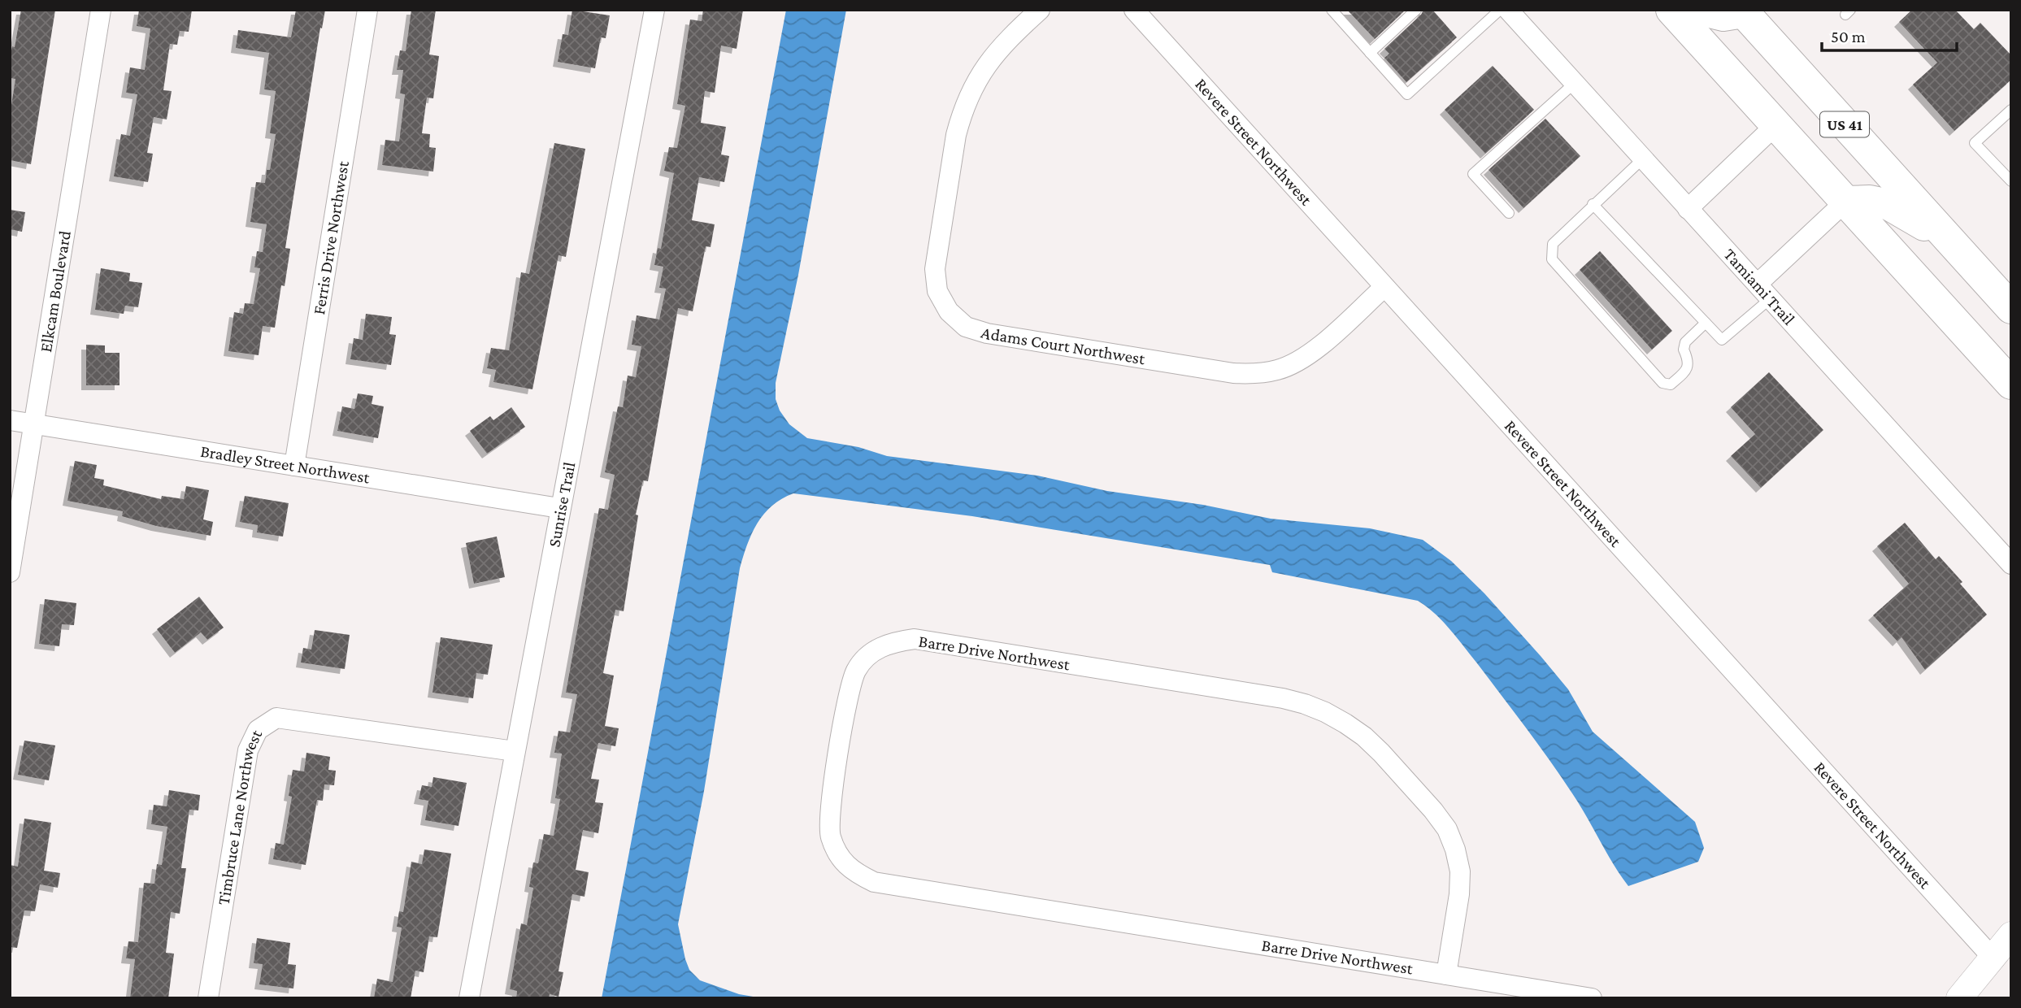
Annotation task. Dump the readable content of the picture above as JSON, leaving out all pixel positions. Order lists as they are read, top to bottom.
{
  "streets": {
    "main road": ["US 41"],
    "street": [
      "Revere Street Northwest",
      "Ferris Drive Northwest",
      "Tamiami Trail",
      "Elkcam Boulevard",
      "Adams Court Northwest",
      "Bradley Street Northwest",
      "Sunrise Trail",
      "Barre Drive Northwest",
      "Timbruce Lane Northwest"
    ]
  },
  "crossings": [
    ["Revere Street Northwest", "Adams Court Northwest"],
    ["Ferris Drive Northwest", "Bradley Street Northwest"],
    ["Elkcam Boulevard", "Bradley Street Northwest"],
    ["Bradley Street Northwest", "Sunrise Trail"],
    ["Sunrise Trail", "Timbruce Lane Northwest"]
  ],
  "scale_bar": "50 m"
}
